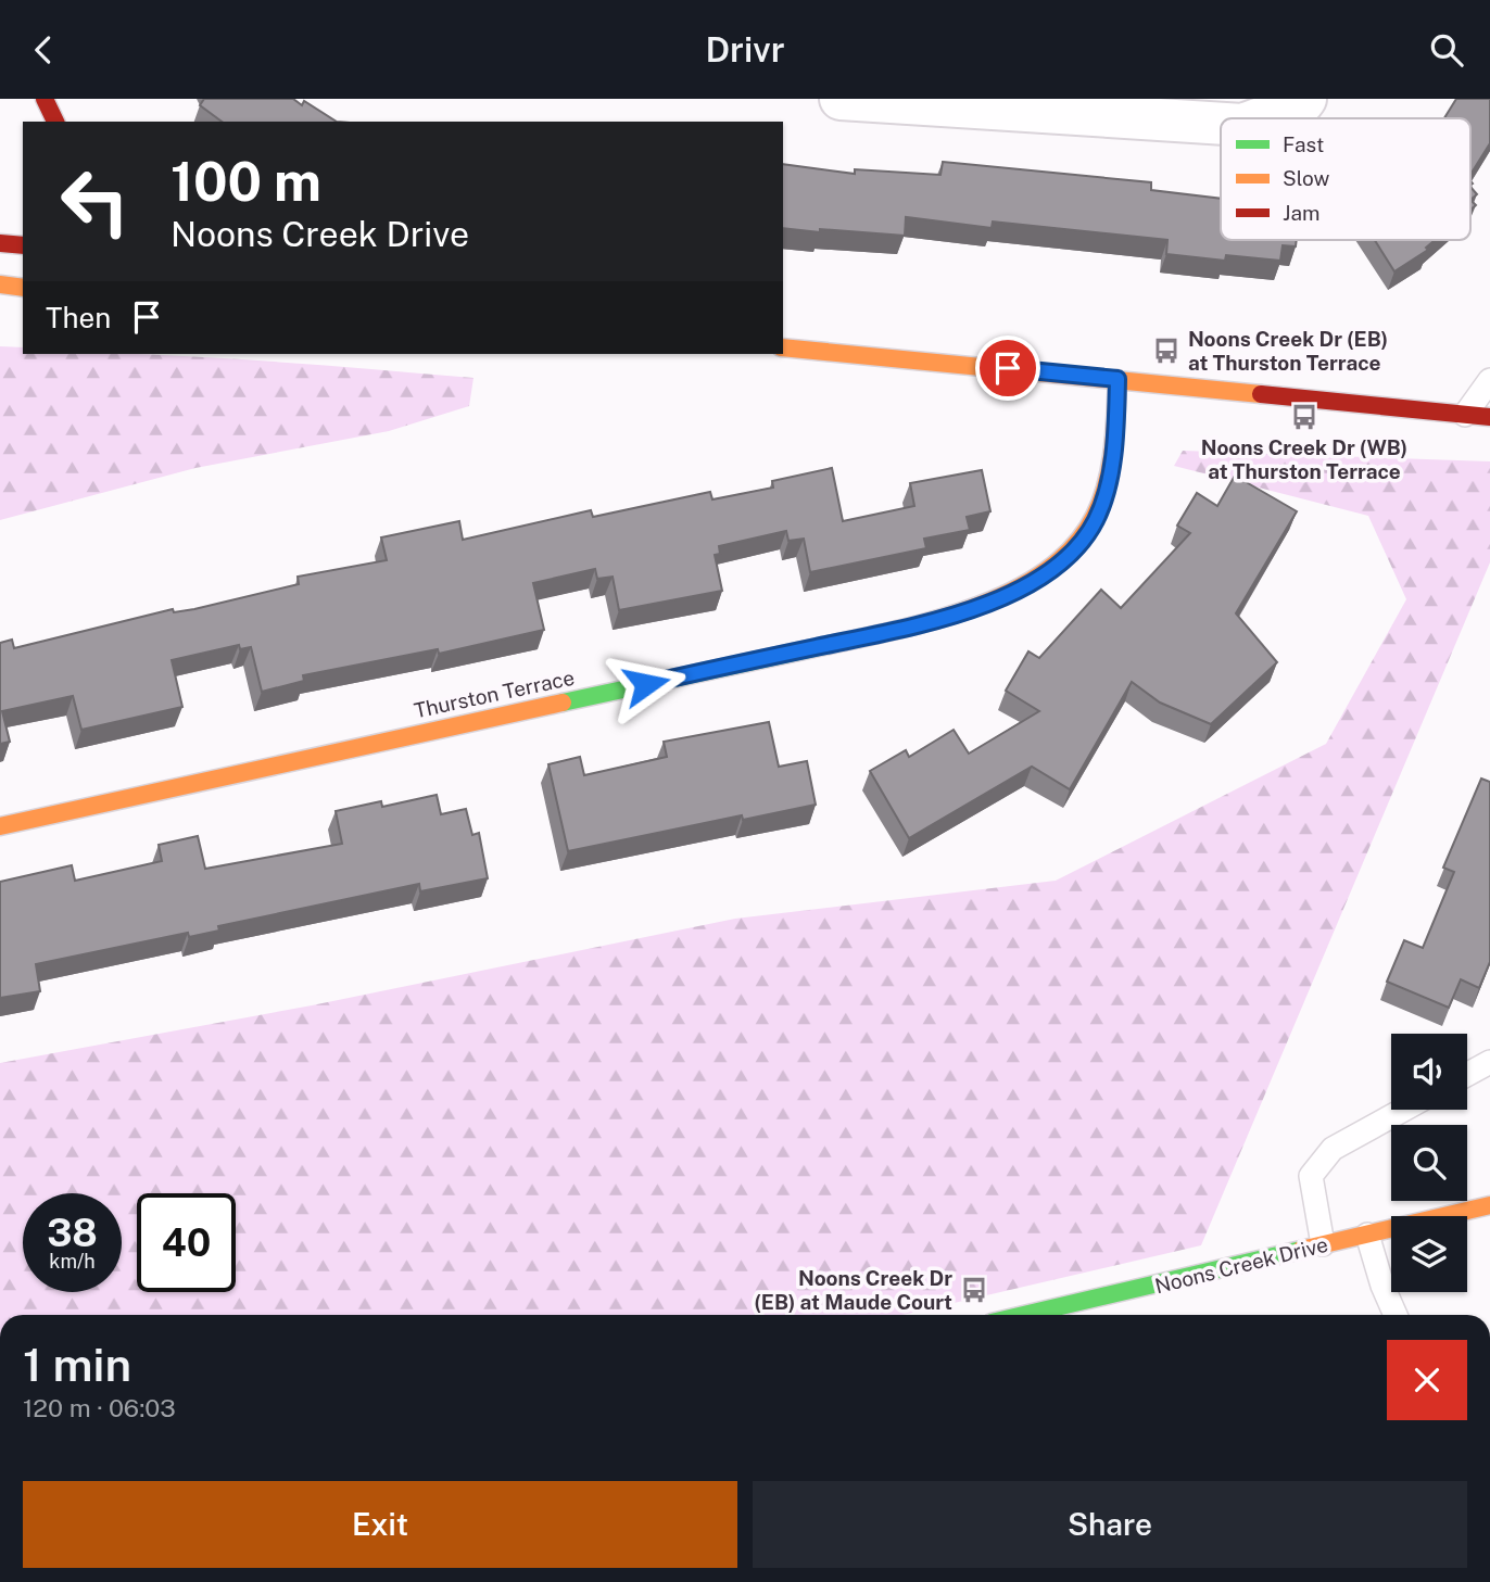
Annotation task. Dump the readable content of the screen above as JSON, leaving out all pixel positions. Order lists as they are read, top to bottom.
{
  "streets": {
    "street": ["Thurston Terrace", "Noons Creek Drive"]
  },
  "places": {
    "bus stop": ["Noons Creek Dr (EB) at Thurston Terrace", "Noons Creek Dr (WB) at Thurston Terrace", "Noons Creek Dr (EB) at Maude Court"]
  },
  "legend": ["Fast", "Slow", "Jam"],
  "page": {
    "header": "Drivr",
    "turn": ["100 m", "Noons Creek Drive"],
    "then": "Then",
    "speed": "38 km/h",
    "limit": "40",
    "heading": ["1 min", "120 m · 06:03"],
    "buttons": ["Exit", "Share"]
  }
}
